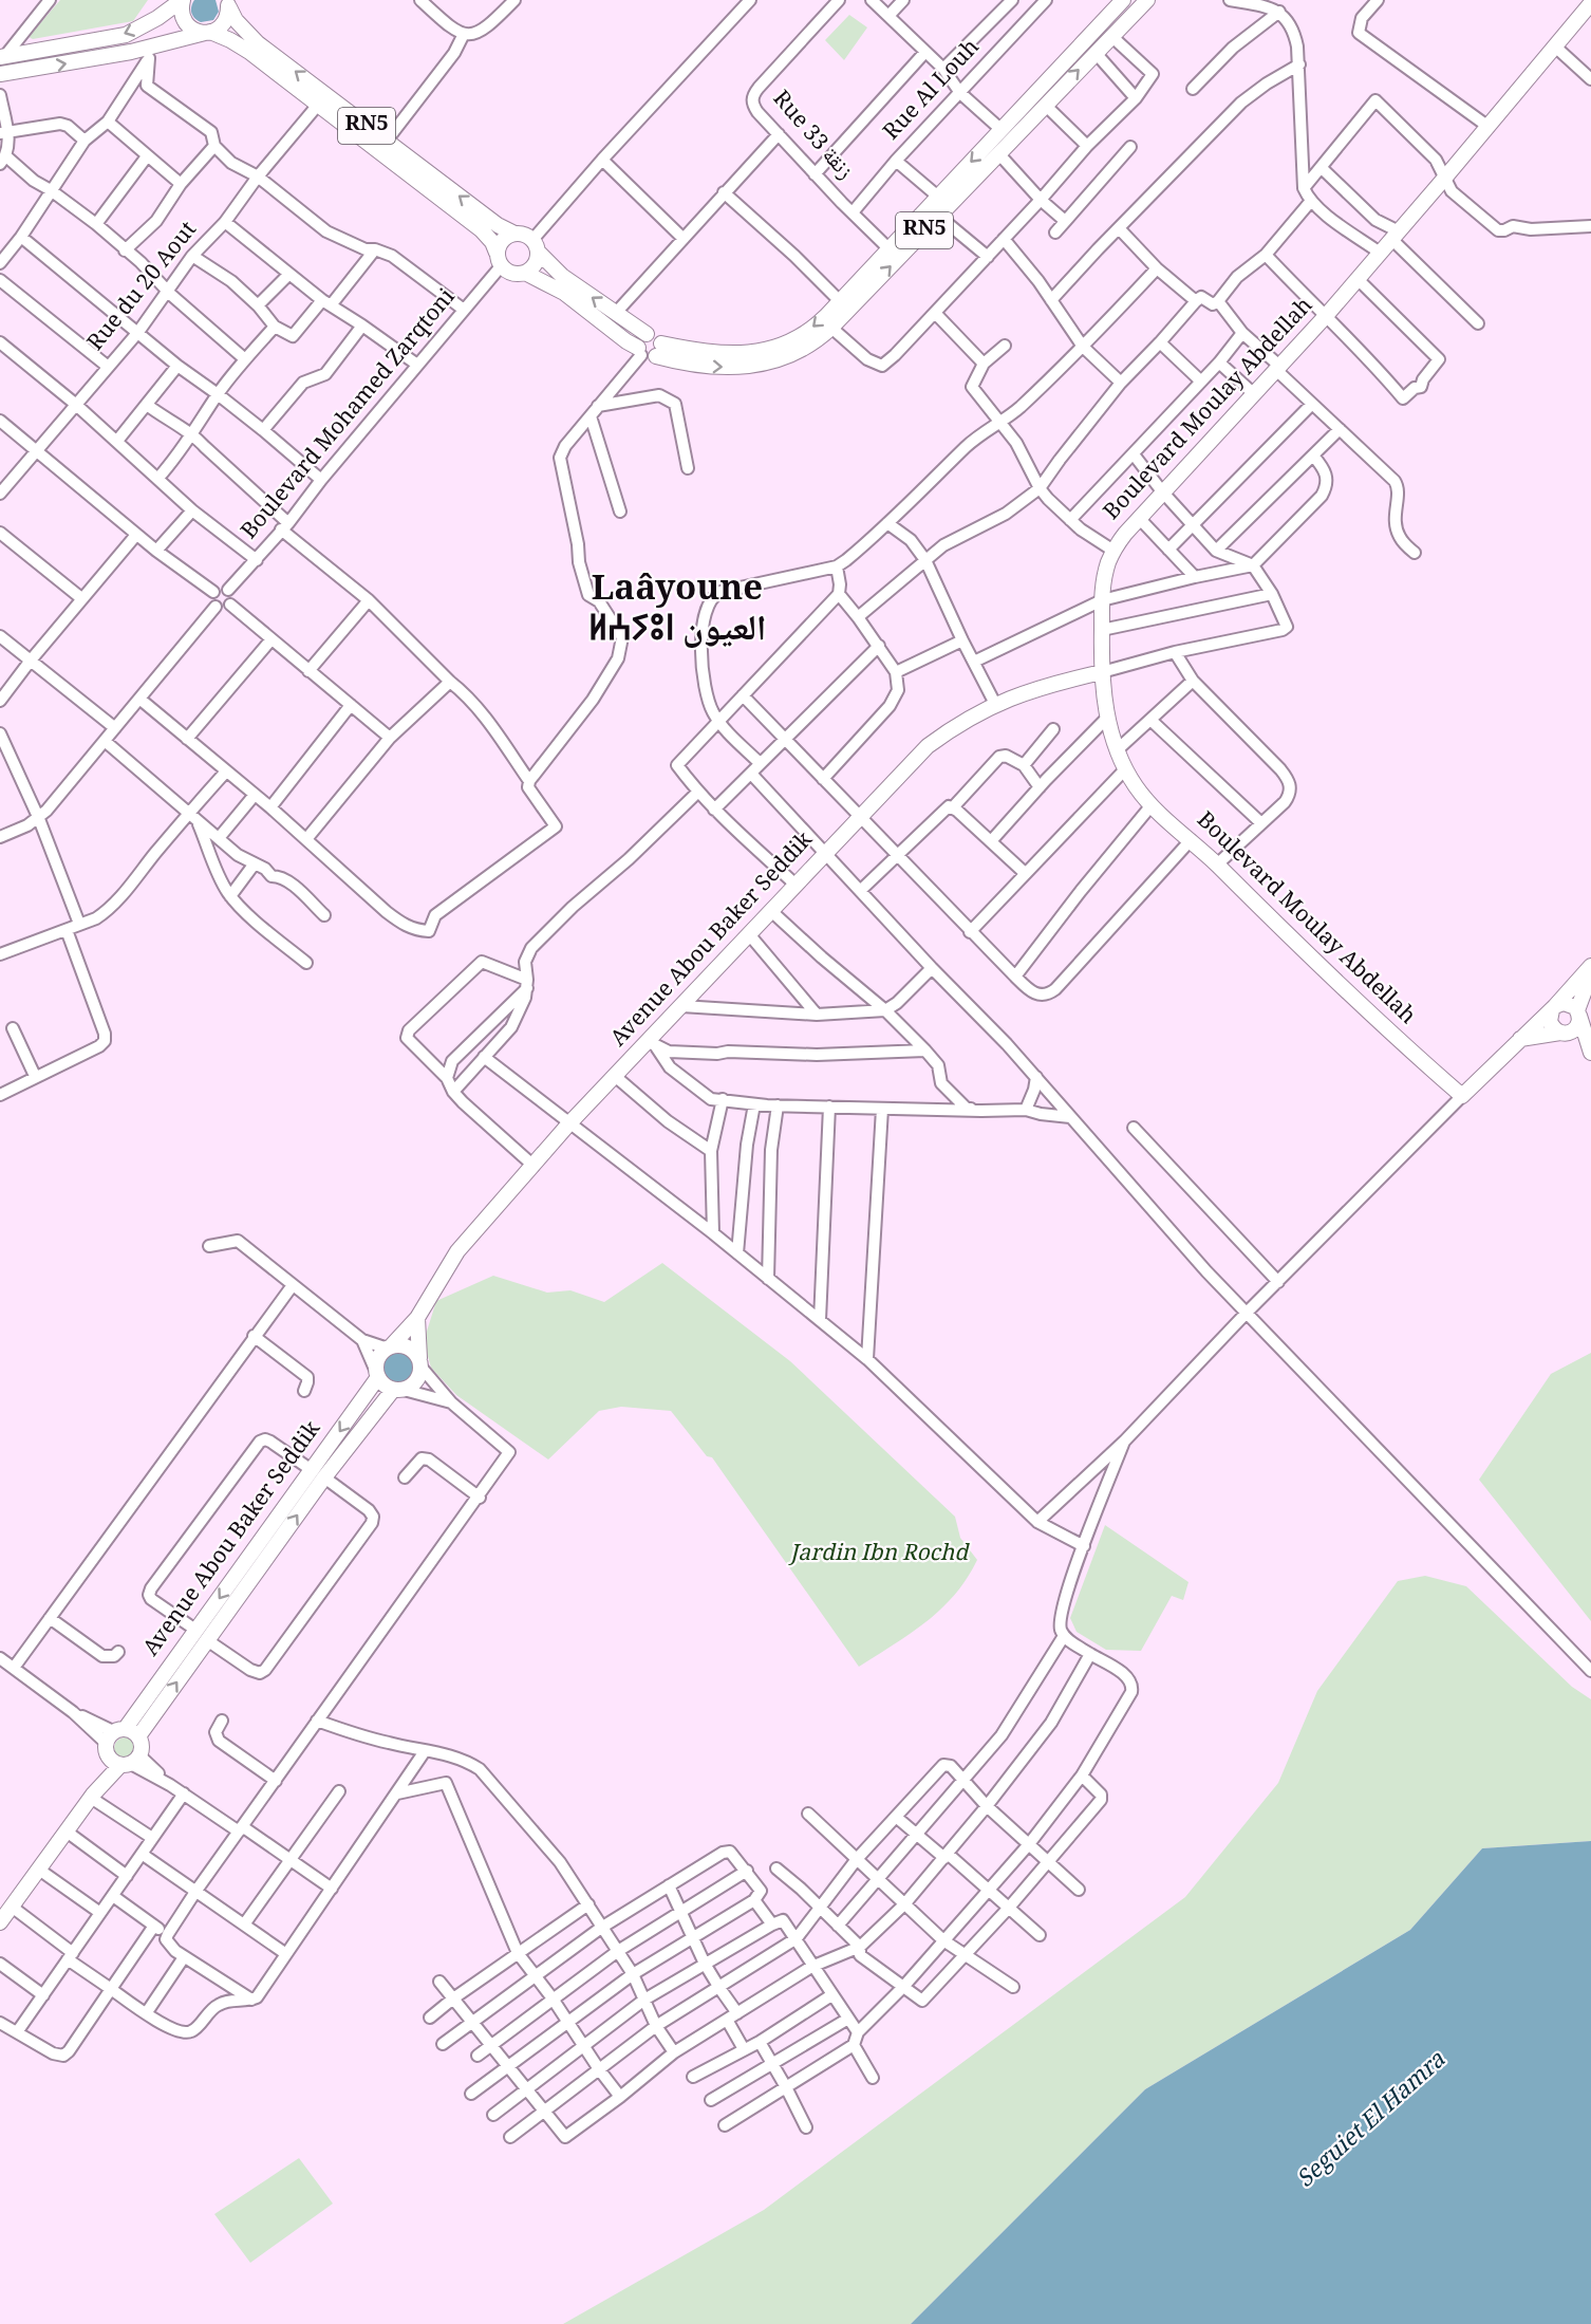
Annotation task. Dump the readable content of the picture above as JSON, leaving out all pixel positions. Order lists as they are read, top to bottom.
{
  "streets": {
    "main road": ["RN5", "Boulevard Moulay Abdellah", "Avenue Abou Baker Seddik"],
    "street": [
      "Rue Al Louh",
      "Rue 33 زنقة",
      "Rue du 20 Aout",
      "Boulevard Mohamed Zarqtoni"
    ]
  },
  "crossings": [
    ["Rue Al Louh", "Rue 33 زنقة"],
    ["RN5", "Rue 33 زنقة"],
    ["RN5", "Rue du 20 Aout"],
    ["RN5", "Boulevard Mohamed Zarqtoni"],
    ["Boulevard Moulay Abdellah", "Avenue Abou Baker Seddik"]
  ],
  "districts": ["Laâyoune ⵍⵄⵢⵓⵏ العيون"],
  "water": ["Seguiet El Hamra"],
  "parks": ["Jardin Ibn Rochd"]
}
